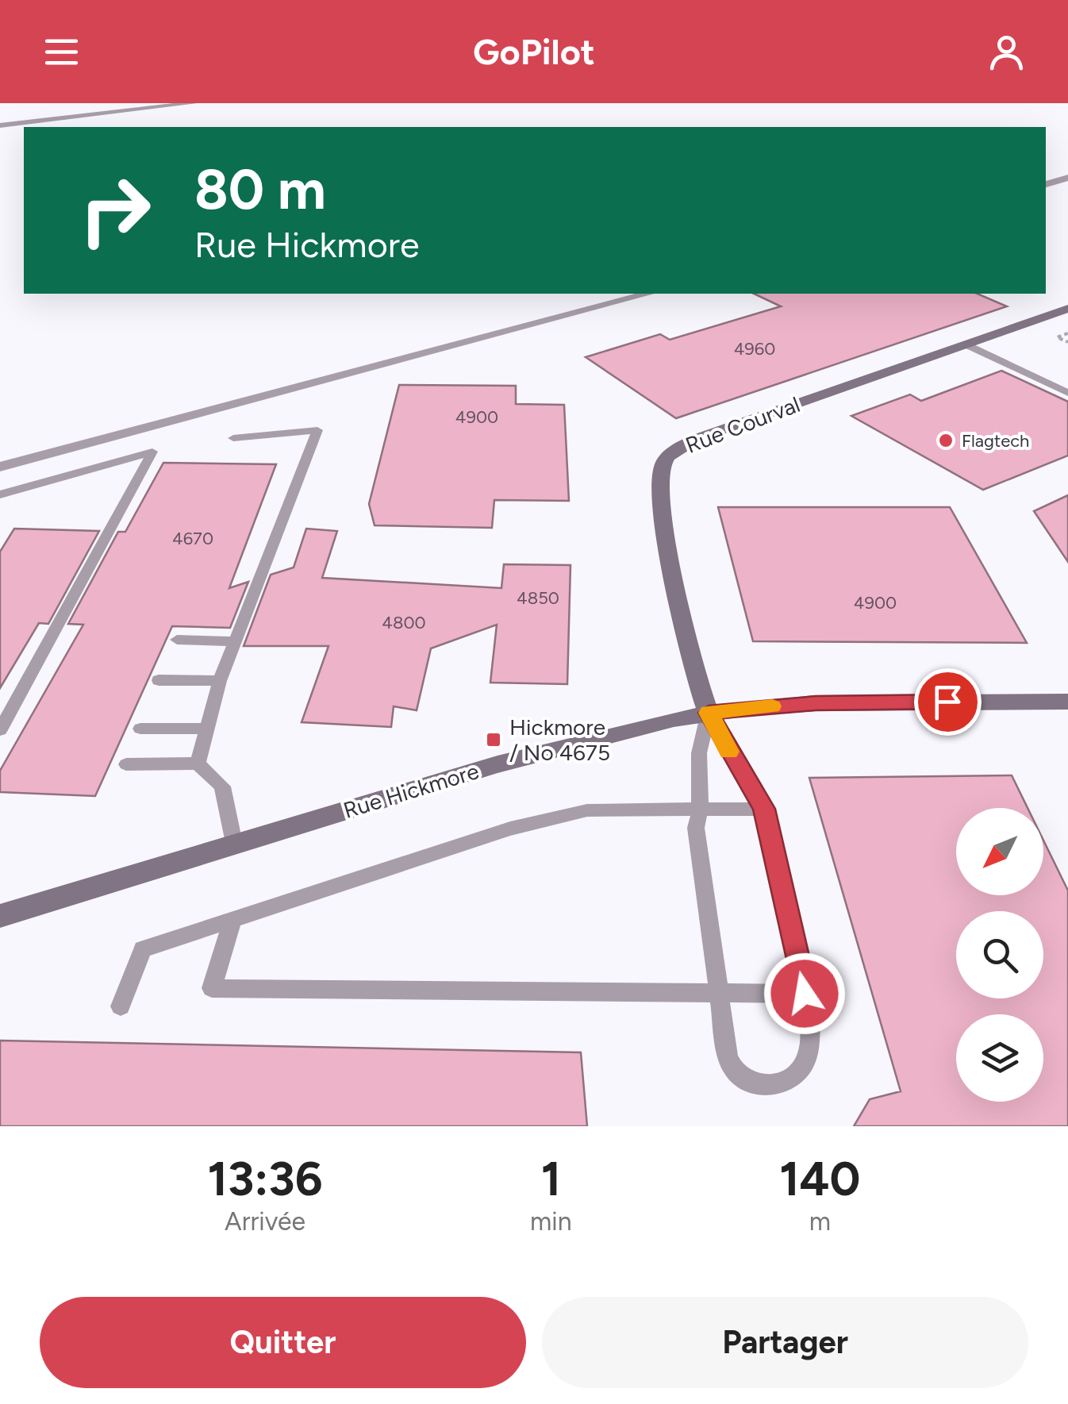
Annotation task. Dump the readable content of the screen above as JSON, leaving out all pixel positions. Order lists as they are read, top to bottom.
{
  "streets": {
    "street": ["Rue Courval", "Rue Hickmore"]
  },
  "crossings": [
    ["Rue Courval", "Rue Hickmore"]
  ],
  "places": {
    "other": ["Flagtech"],
    "transit": ["Hickmore / No 4675"]
  },
  "house_numbers": [
    "4960",
    "4900",
    "4670",
    "4850",
    "4900",
    "4800"
  ],
  "north": "bottom left",
  "page": {
    "header": "GoPilot",
    "turn": ["80 m", "Rue Hickmore"],
    "eta": [
      "13:36",
      "Arrivée",
      "1",
      "min",
      "140",
      "m"
    ],
    "buttons": ["Quitter", "Partager"]
  }
}
